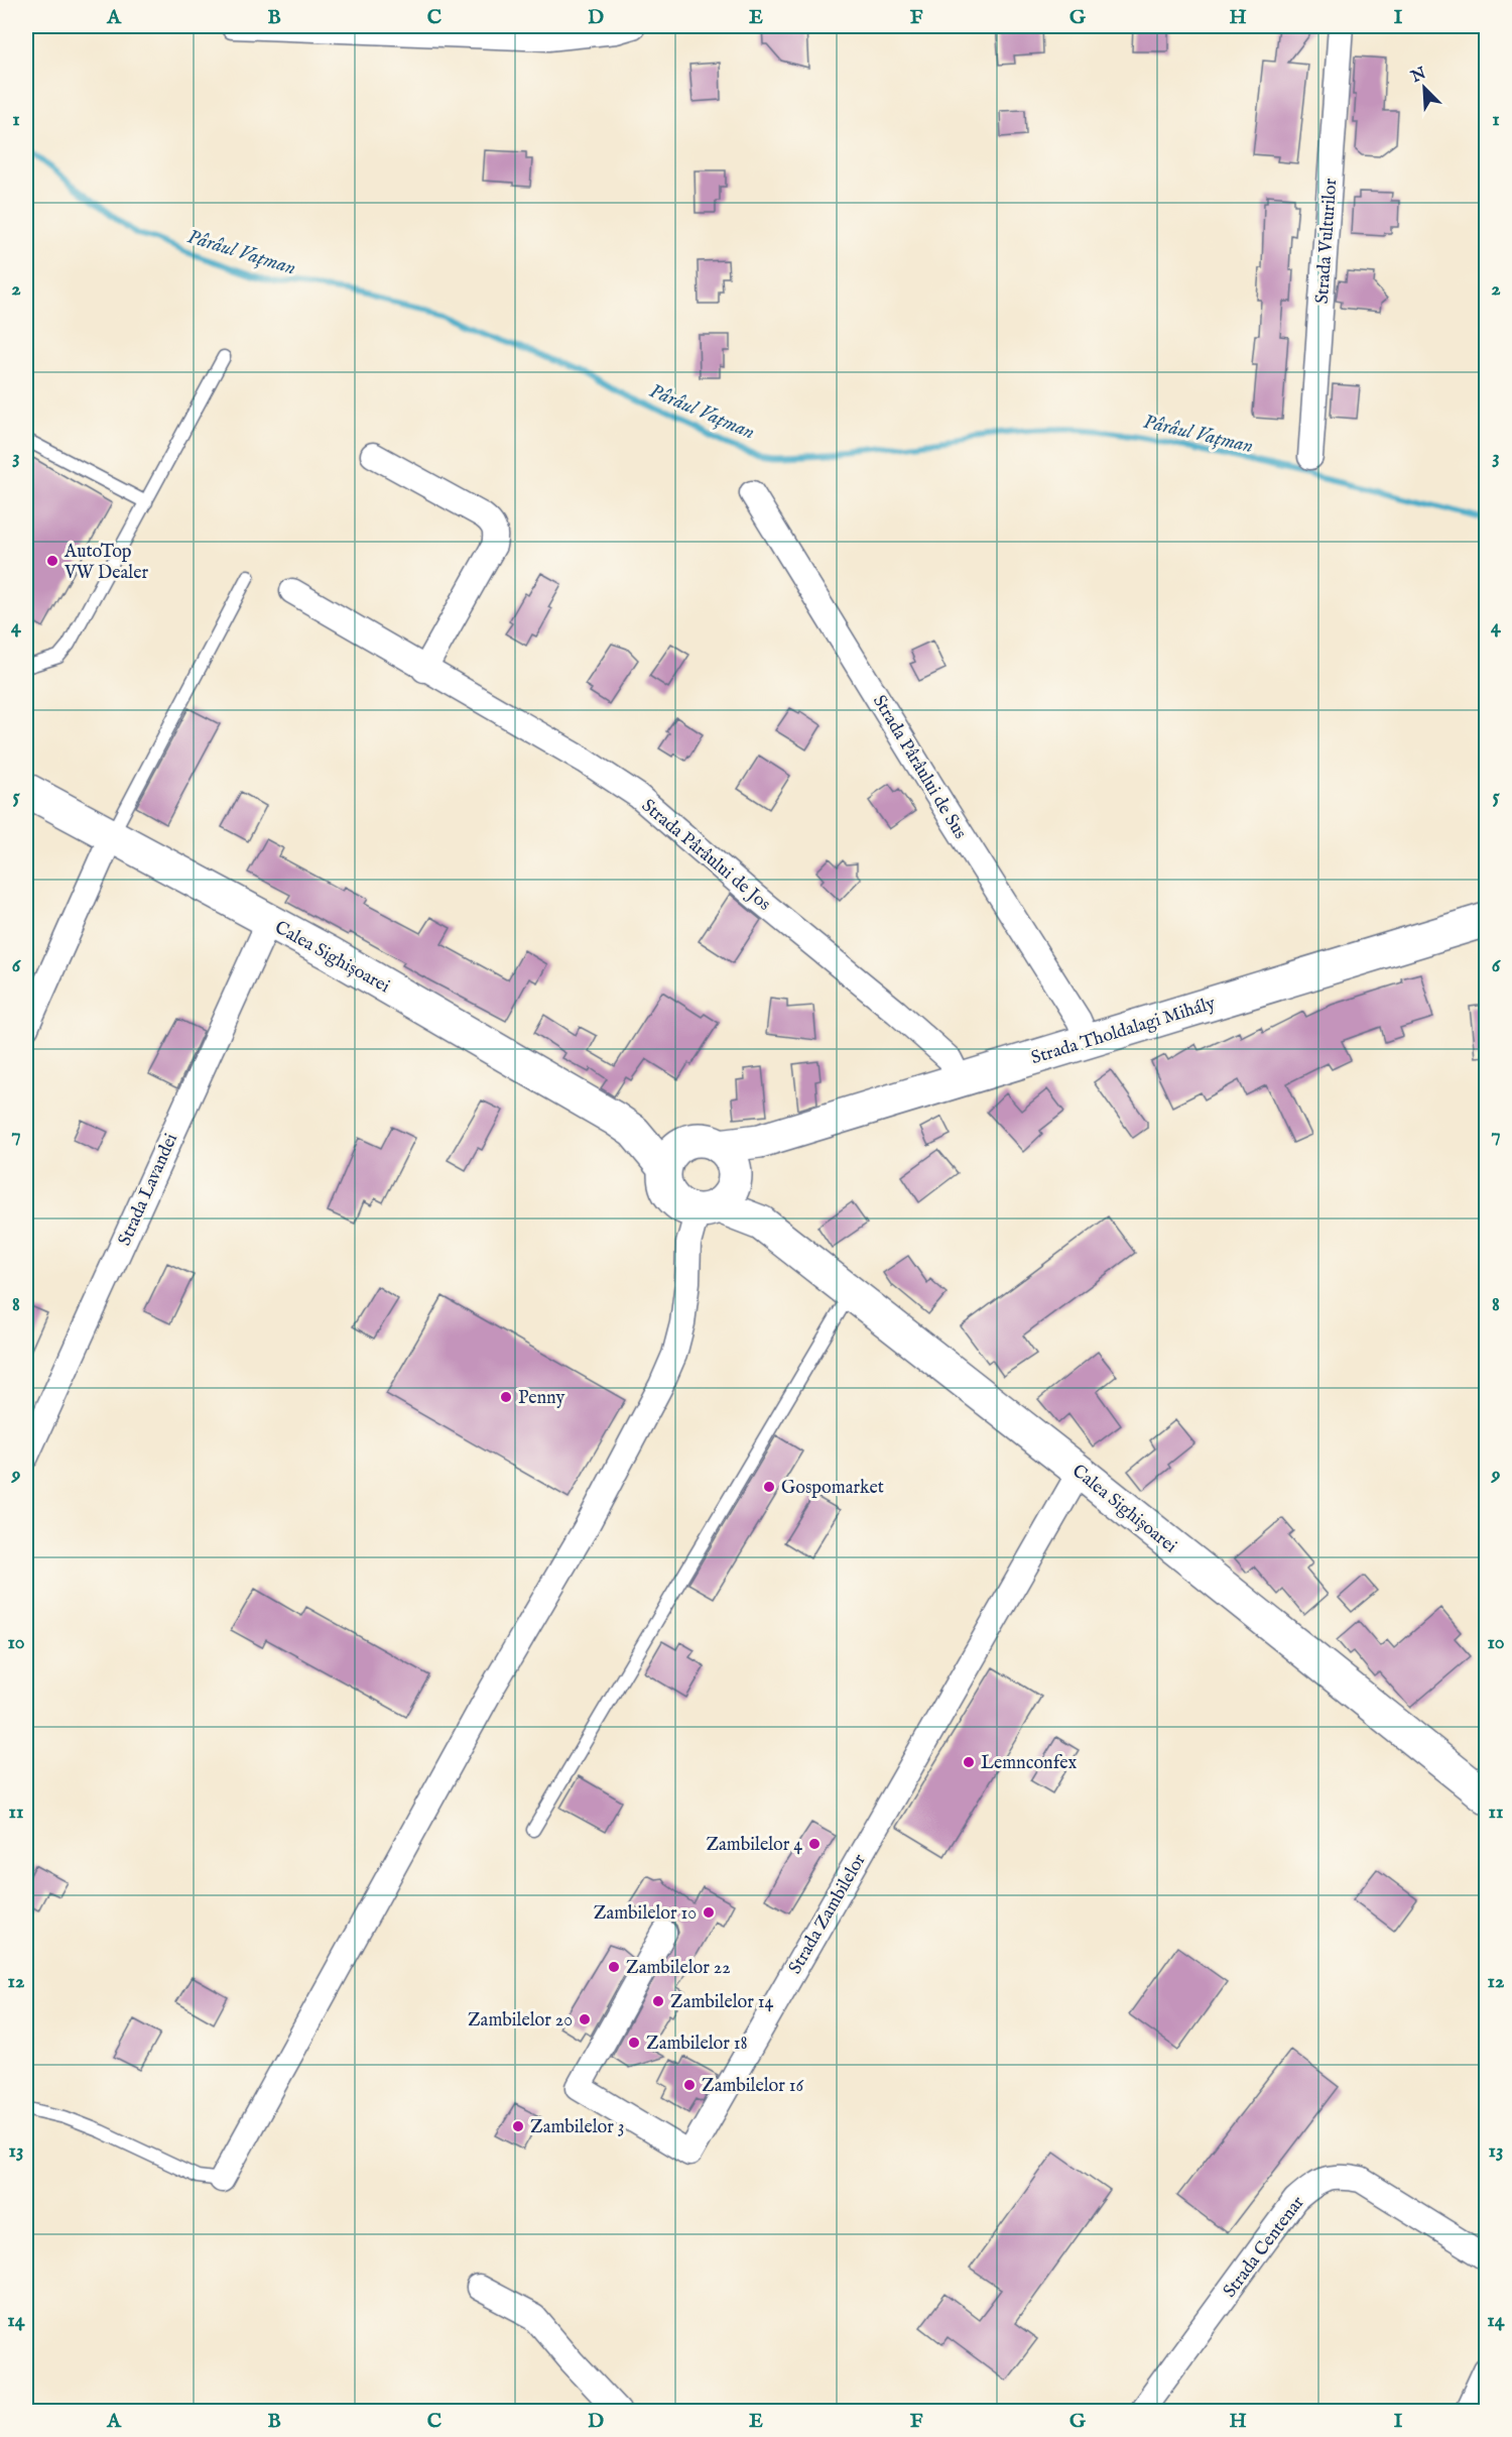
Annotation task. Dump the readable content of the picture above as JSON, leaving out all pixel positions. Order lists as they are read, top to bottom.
{
  "streets": {
    "main road": ["Calea Sighișoarei", "Strada Tholdalagi Mihály"],
    "street": [
      "Strada Vulturilor",
      "Strada Pârâului de Sus",
      "Strada Pârâului de Jos",
      "Strada Lavandei",
      "Strada Zambilelor",
      "Strada Centenar"
    ]
  },
  "crossings": [
    ["Strada Pârâului de Sus", "Strada Tholdalagi Mihály"],
    ["Strada Pârâului de Jos", "Strada Tholdalagi Mihály"],
    ["Calea Sighișoarei", "Strada Tholdalagi Mihály"],
    ["Calea Sighișoarei", "Strada Lavandei"],
    ["Calea Sighișoarei", "Strada Zambilelor"]
  ],
  "water": ["Pârâul Vațman"],
  "places": [
    "AutoTop VW Dealer",
    "Penny",
    "Gospomarket",
    "Lemnconfex",
    "Zambilelor 4",
    "Zambilelor 10",
    "Zambilelor 22",
    "Zambilelor 14",
    "Zambilelor 20",
    "Zambilelor 18",
    "Zambilelor 16",
    "Zambilelor 3"
  ],
  "north": "top left",
  "grid": {
    "columns": [
      "A",
      "B",
      "C",
      "D",
      "E",
      "F",
      "G",
      "H",
      "I"
    ],
    "rows": [
      "1",
      "2",
      "3",
      "4",
      "5",
      "6",
      "7",
      "8",
      "9",
      "10",
      "11",
      "12",
      "13",
      "14"
    ]
  }
}
